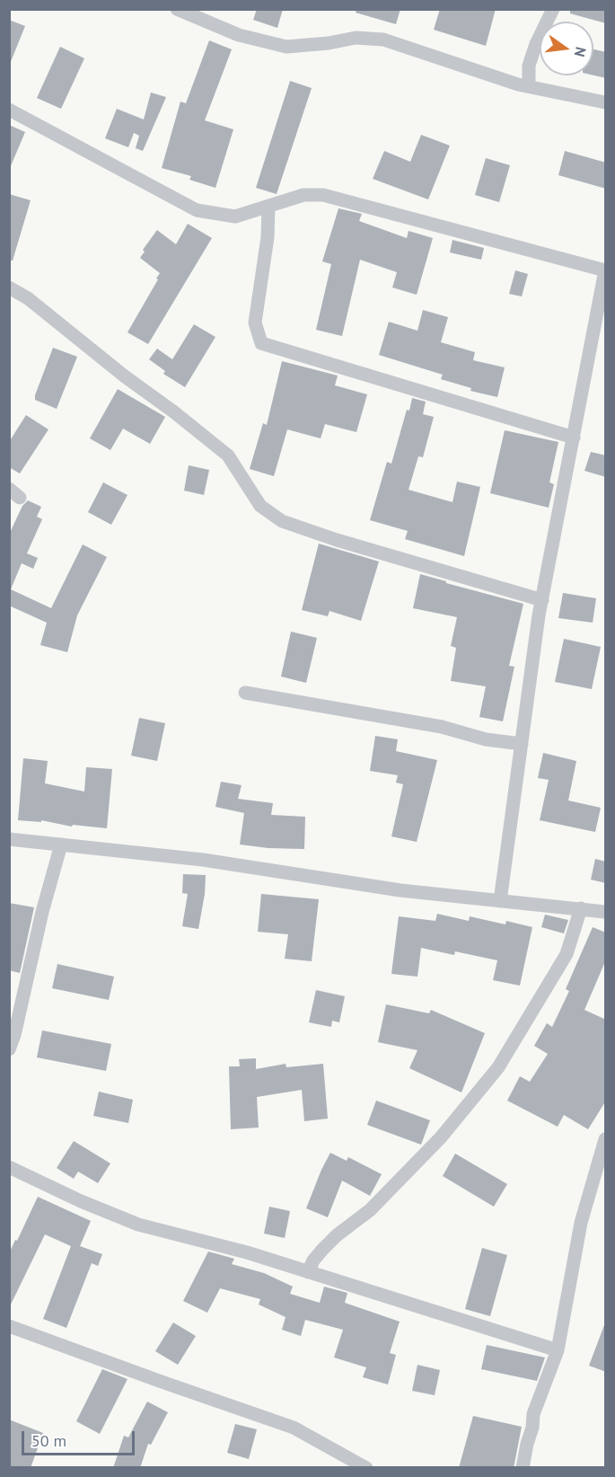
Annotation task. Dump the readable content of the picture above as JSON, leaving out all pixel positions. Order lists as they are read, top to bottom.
{
  "scale_bar": "50 m",
  "north": "right"
}
